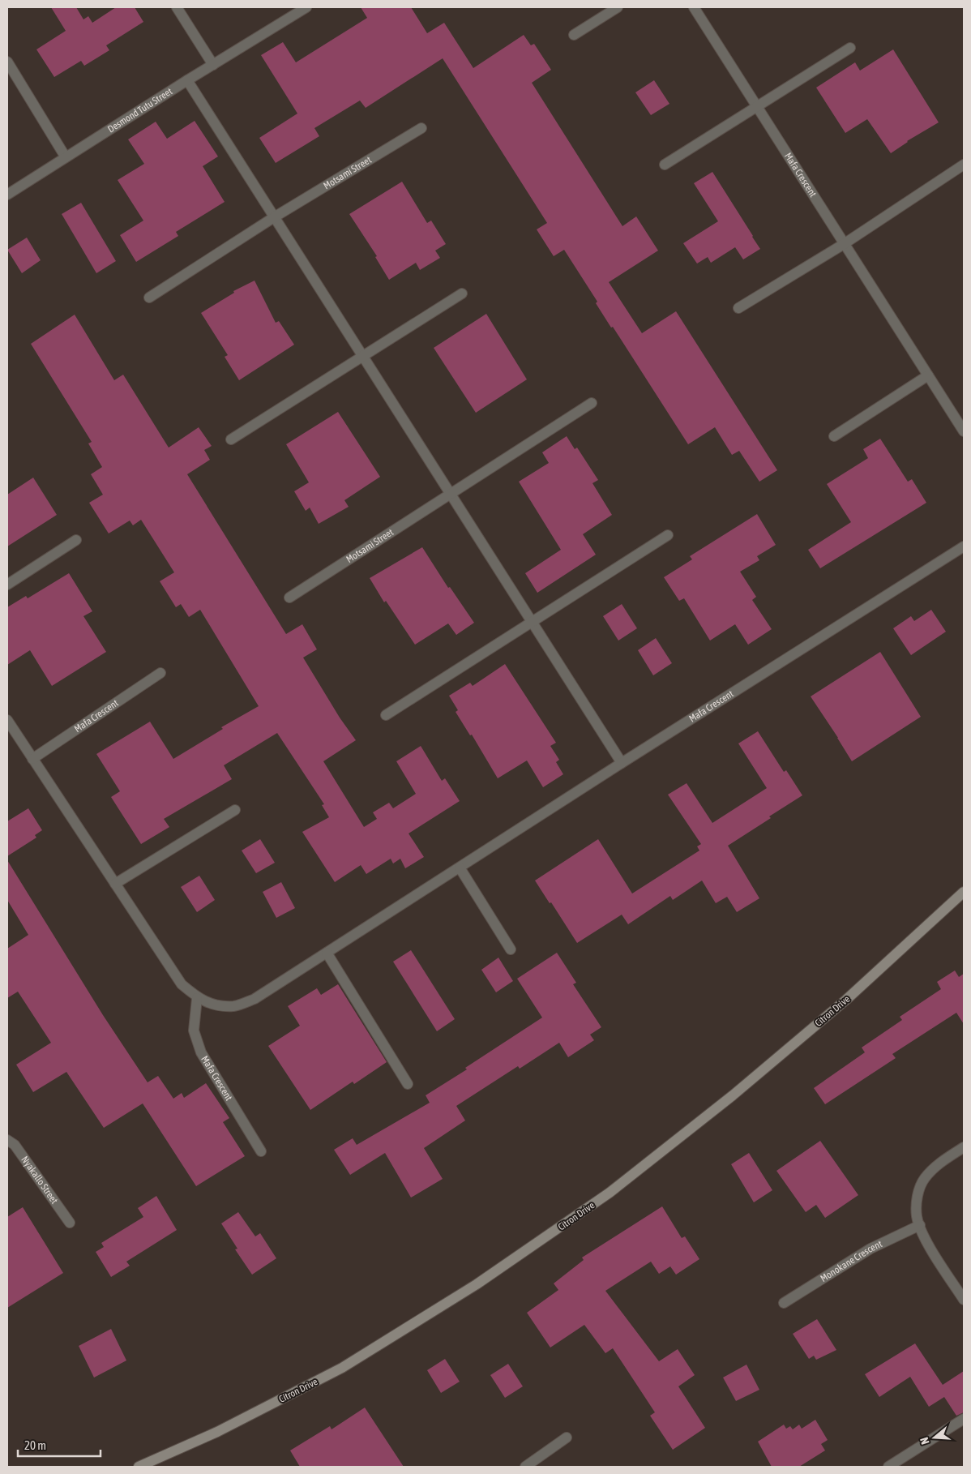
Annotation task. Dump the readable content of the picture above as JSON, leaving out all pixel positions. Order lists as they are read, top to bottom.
{
  "streets": {
    "street": [
      "Desmond Tutu Street",
      "Motsami Street",
      "Mafa Crescent",
      "Citron Drive",
      "Nyakallo Street",
      "Monokane Crescent"
    ]
  },
  "scale_bar": "20 m",
  "north": "left"
}
